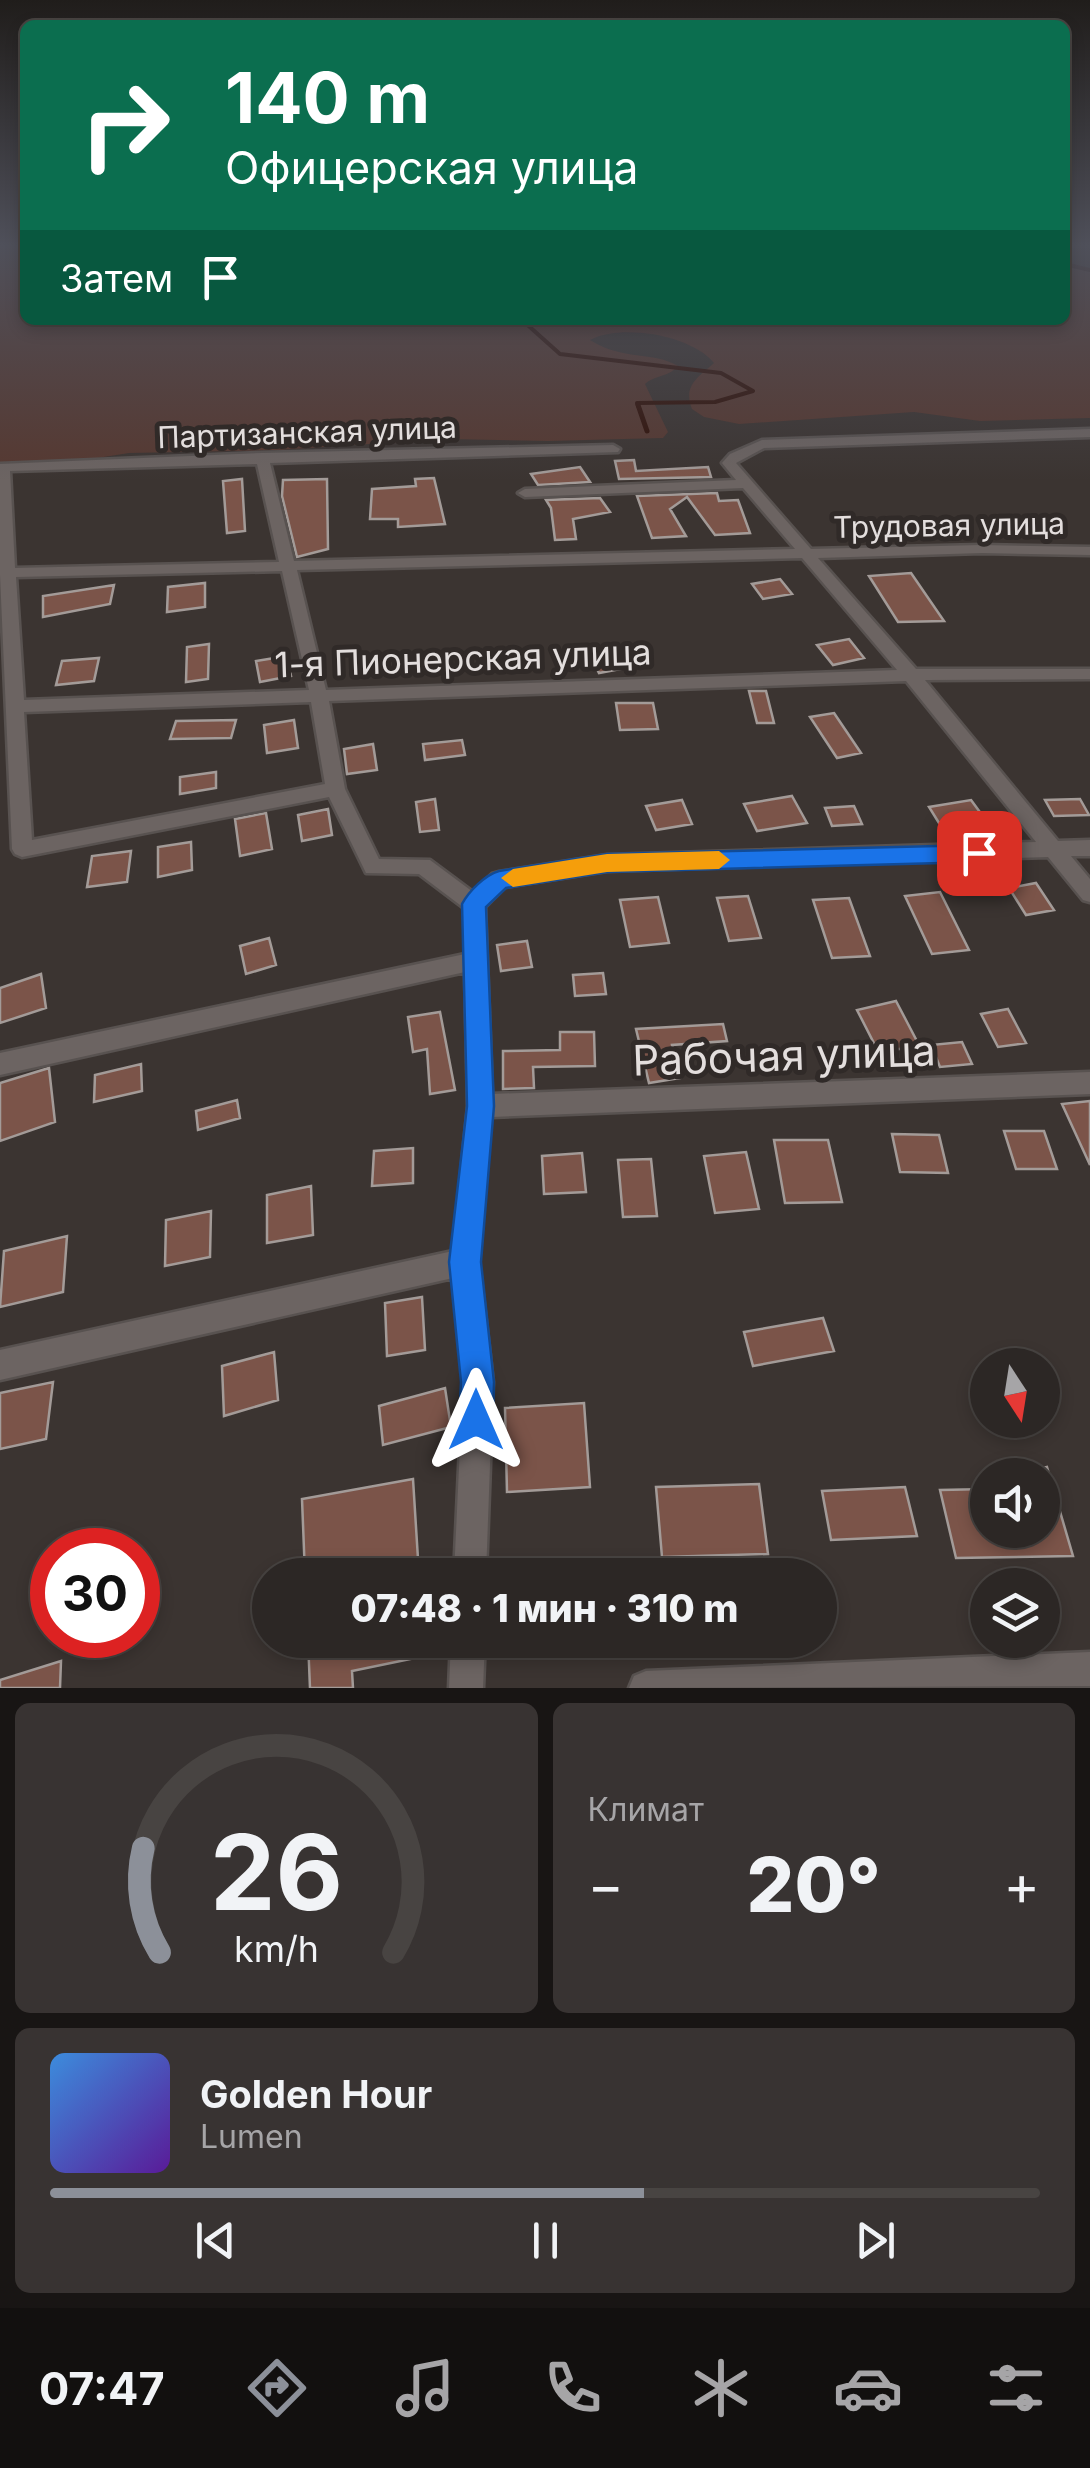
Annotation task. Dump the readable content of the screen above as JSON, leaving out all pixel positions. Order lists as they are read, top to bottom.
{
  "streets": {
    "street": [
      "Партизанская улица",
      "Трудовая улица",
      "1-я Пионерская улица",
      "Рабочая улица"
    ]
  },
  "north": "bottom",
  "page": {
    "turn": ["140 m", "Офицерская улица"],
    "then": "Затем",
    "limit": "30",
    "trip": "07:48 · 1 мин · 310 m",
    "tile": "Климат",
    "heat": ["−", "20°", "+"],
    "song": ["Golden Hour", "Lumen"],
    "tabs": "07:47",
    "gauge": ["26", "km/h"]
  }
}
